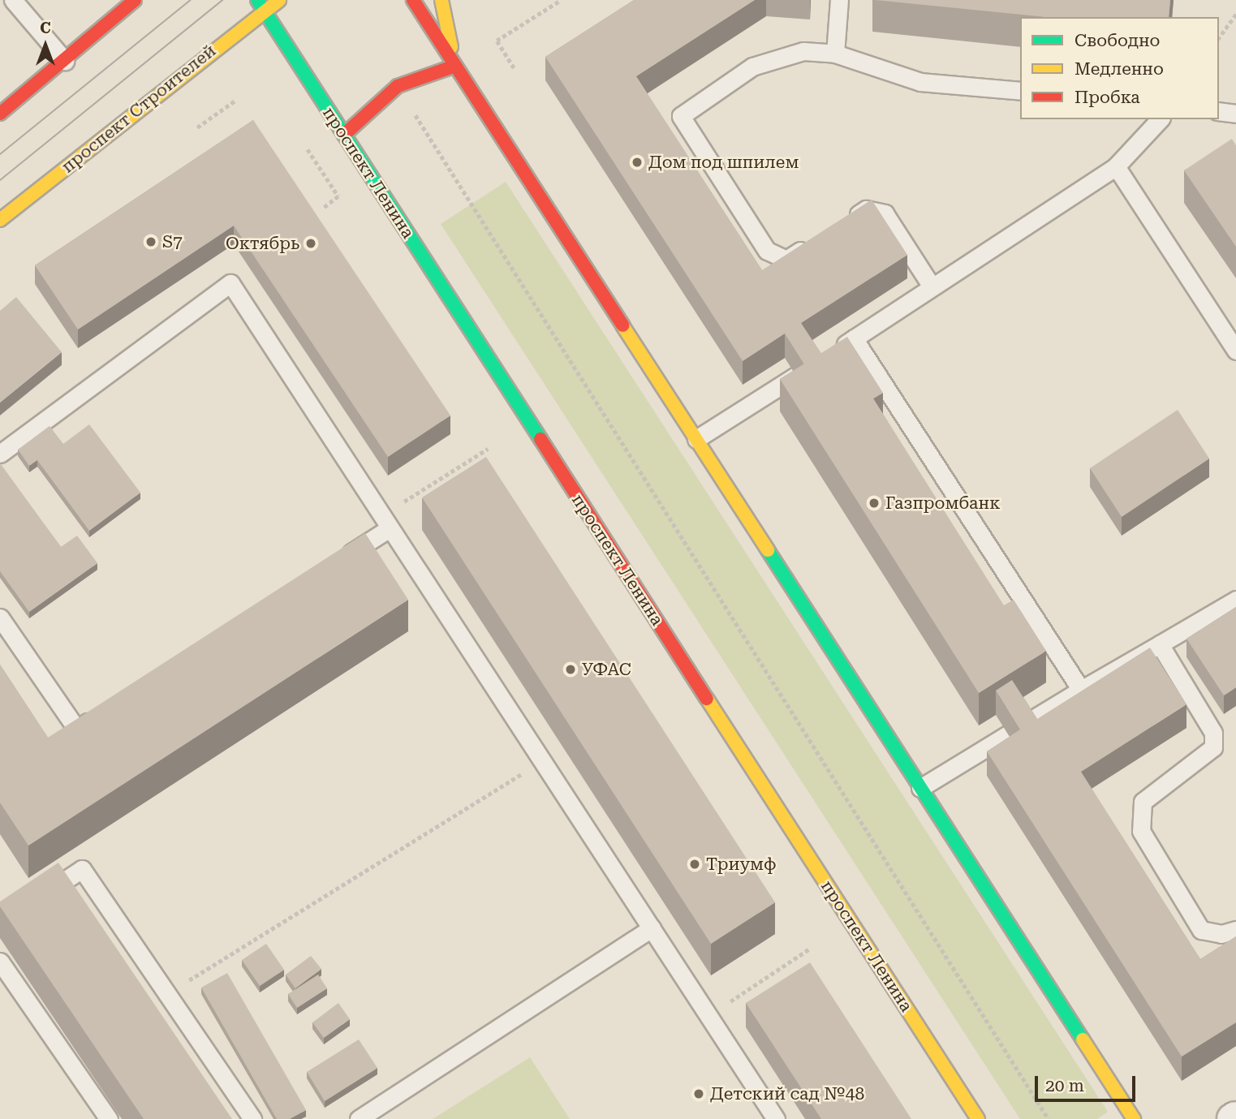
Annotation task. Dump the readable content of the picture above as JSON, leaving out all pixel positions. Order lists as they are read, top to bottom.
{
  "streets": {
    "main road": ["проспект Строителей", "проспект Ленина"]
  },
  "crossings": [
    ["проспект Строителей", "проспект Ленина"]
  ],
  "places": [
    "Дом под шпилем",
    "S7",
    "Октябрь",
    "Газпромбанк",
    "УФАС",
    "Триумф",
    "Детский сад №48"
  ],
  "legend": ["Свободно", "Медленно", "Пробка"],
  "scale_bar": "20 m",
  "north": "top"
}
